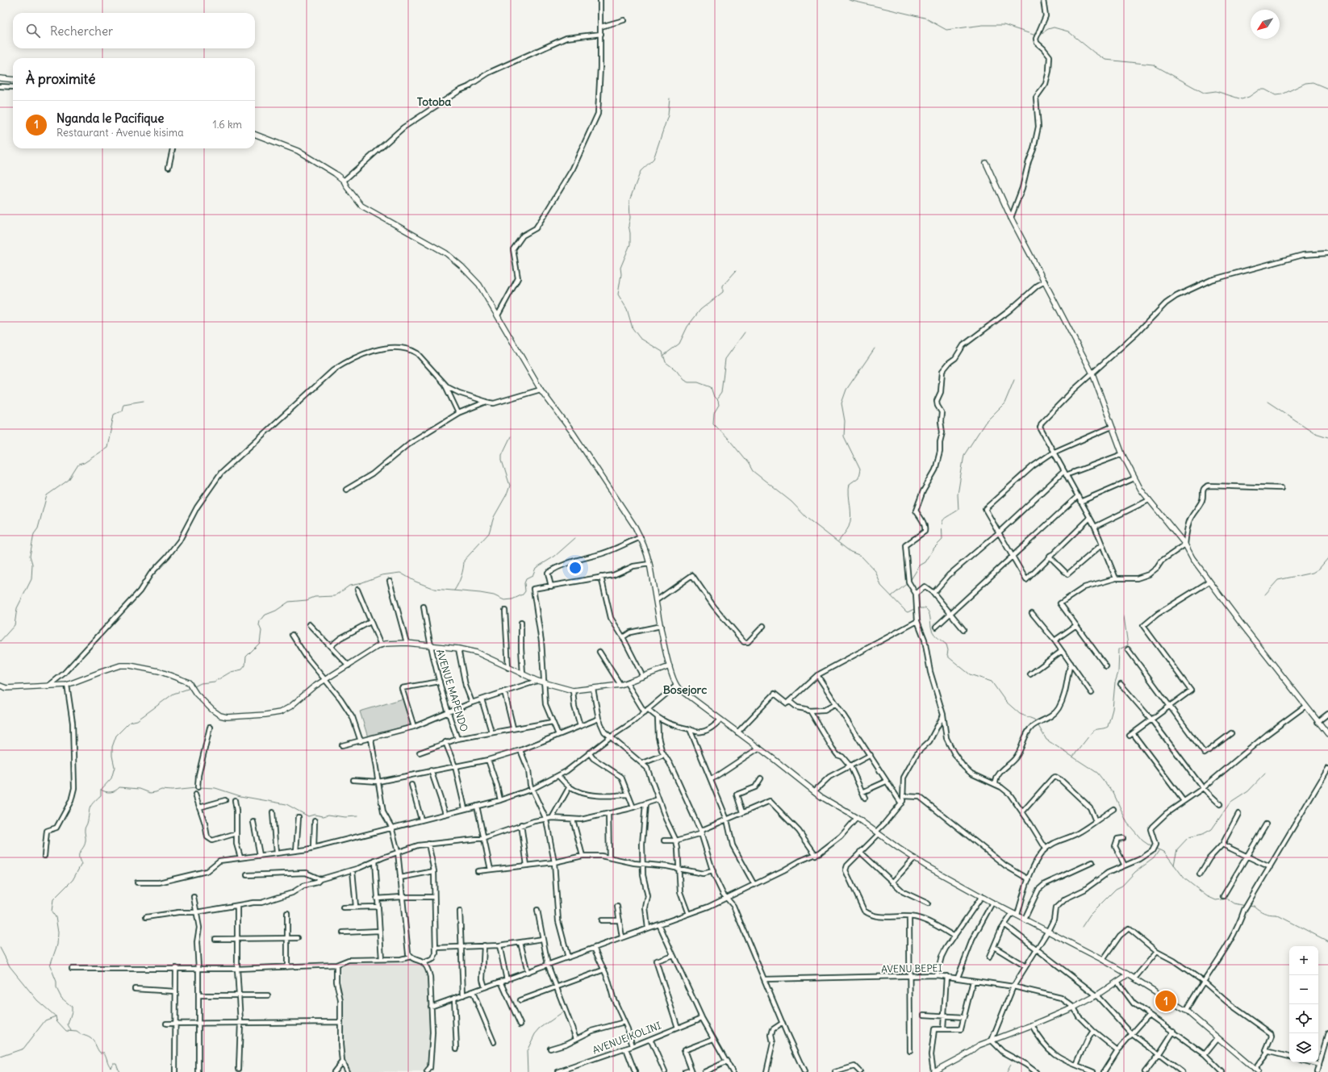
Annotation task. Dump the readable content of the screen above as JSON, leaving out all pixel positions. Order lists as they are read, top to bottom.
{
  "streets": {
    "street": ["AVENUE MAPENDO", "AVENU BEPEI", "AVENUE KOLINI"]
  },
  "districts": ["Totoba", "Bosejorc"],
  "north": "bottom left",
  "page": {
    "search": "Rechercher",
    "heading": "À proximité",
    "list": [
      {
        "mark": "1",
        "name": "Nganda le Pacifique",
        "note": "Restaurant · Avenue kisima",
        "value": "1.6 km"
      }
    ],
    "map_buttons": ["+", "−"],
    "pins": "1"
  }
}
